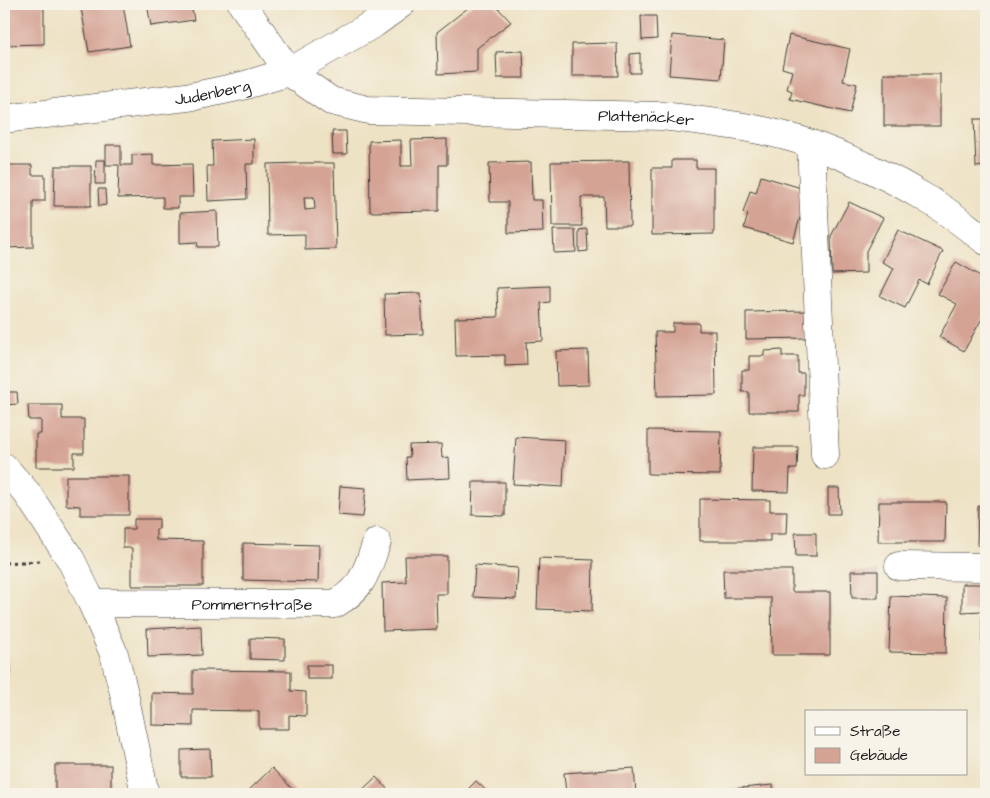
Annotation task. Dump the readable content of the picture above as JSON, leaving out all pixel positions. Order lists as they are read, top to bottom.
{
  "streets": {
    "street": ["Judenberg", "Plattenäcker", "Pommernstraße"]
  },
  "crossings": [
    ["Judenberg", "Plattenäcker"]
  ],
  "legend": ["Straße", "Gebäude"]
}
